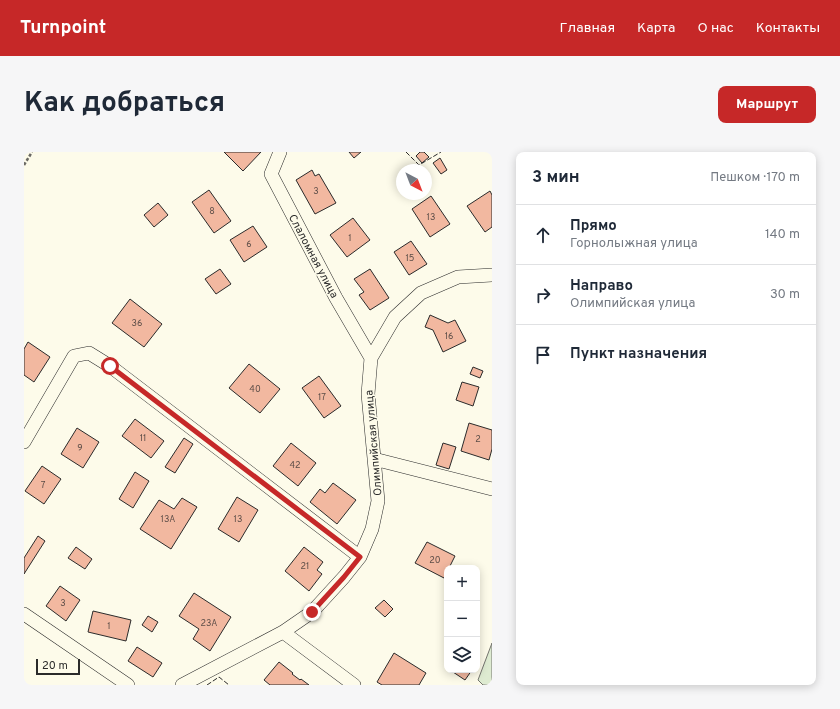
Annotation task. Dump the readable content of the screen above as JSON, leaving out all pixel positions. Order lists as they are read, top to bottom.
{
  "streets": {
    "street": ["Слаломная улица", "Олимпийская улица"]
  },
  "crossings": [
    ["Слаломная улица", "Олимпийская улица"]
  ],
  "house_numbers": [
    "3",
    "8",
    "13",
    "1",
    "6",
    "15",
    "36",
    "16",
    "40",
    "17",
    "11",
    "2",
    "9",
    "42",
    "7",
    "13А",
    "13",
    "20",
    "21",
    "3",
    "23А",
    "1"
  ],
  "scale_bar": "20 m",
  "north": "bottom right",
  "page": {
    "header": "Turnpoint",
    "nav": [
      "Главная",
      "Карта",
      "О нас",
      "Контакты"
    ],
    "title": "Как добраться",
    "buttons": "Маршрут",
    "heading": ["3 мин", "Пешком · 170 m"],
    "list": [
      ["Прямо", "Горнолыжная улица", "140 m"],
      ["Направо", "Олимпийская улица", "30 m"],
      "Пункт назначения"
    ],
    "map_buttons": ["+", "−"],
    "scale": "20 m"
  }
}
